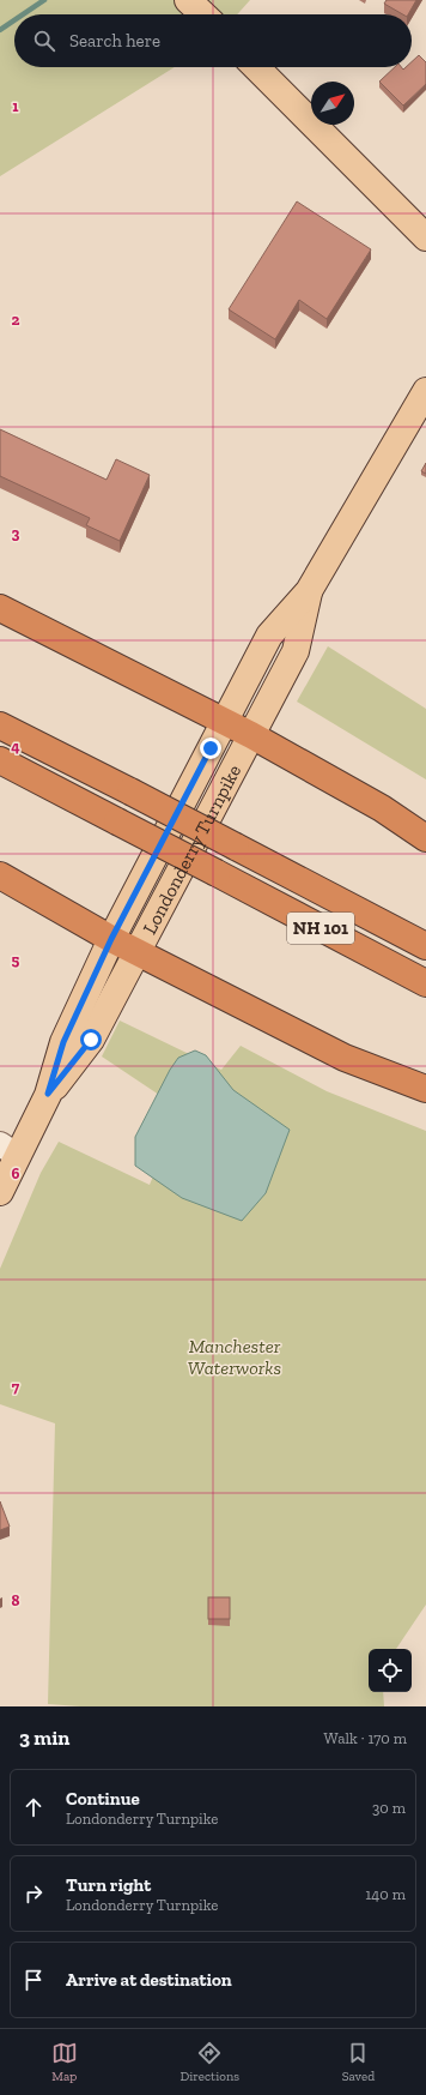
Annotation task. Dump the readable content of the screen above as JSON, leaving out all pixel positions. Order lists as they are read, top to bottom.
{
  "streets": {
    "highway": ["NH 101"],
    "main road": ["Londonderry Turnpike"]
  },
  "parks": ["Manchester Waterworks"],
  "north": "top right",
  "page": {
    "search": "Search here",
    "heading": ["3 min", "Walk · 170 m"],
    "list": [
      ["Continue", "Londonderry Turnpike", "30 m"],
      ["Turn right", "Londonderry Turnpike", "140 m"],
      "Arrive at destination"
    ],
    "nav": ["Map", "Directions", "Saved"]
  },
  "grid": {
    "rows": [
      "1",
      "2",
      "3",
      "4",
      "5",
      "6",
      "7",
      "8"
    ]
  }
}
